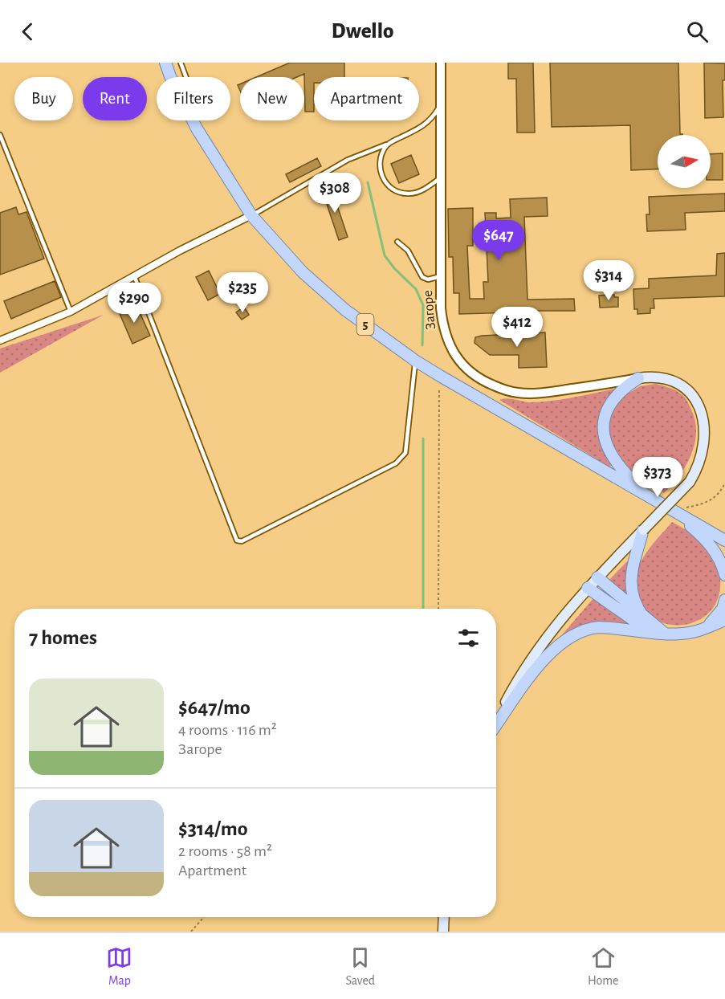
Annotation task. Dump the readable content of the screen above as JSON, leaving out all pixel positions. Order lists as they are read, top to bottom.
{
  "streets": {
    "main road": ["5"],
    "street": ["Загоре"]
  },
  "north": "right",
  "page": {
    "header": "Dwello",
    "chip": [
      "Buy",
      "Rent",
      "Filters",
      "New",
      "Apartment"
    ],
    "price": [
      "$308",
      "$647",
      "$314",
      "$235",
      "$290",
      "$412",
      "$373"
    ],
    "heading": "7 homes",
    "list": [
      {
        "name": "$647/mo",
        "note": "4 rooms · 116 m² · Загоре"
      },
      {
        "name": "$314/mo",
        "note": "2 rooms · 58 m² · Apartment"
      }
    ],
    "tabs": ["Map", "Saved", "Home"]
  }
}
